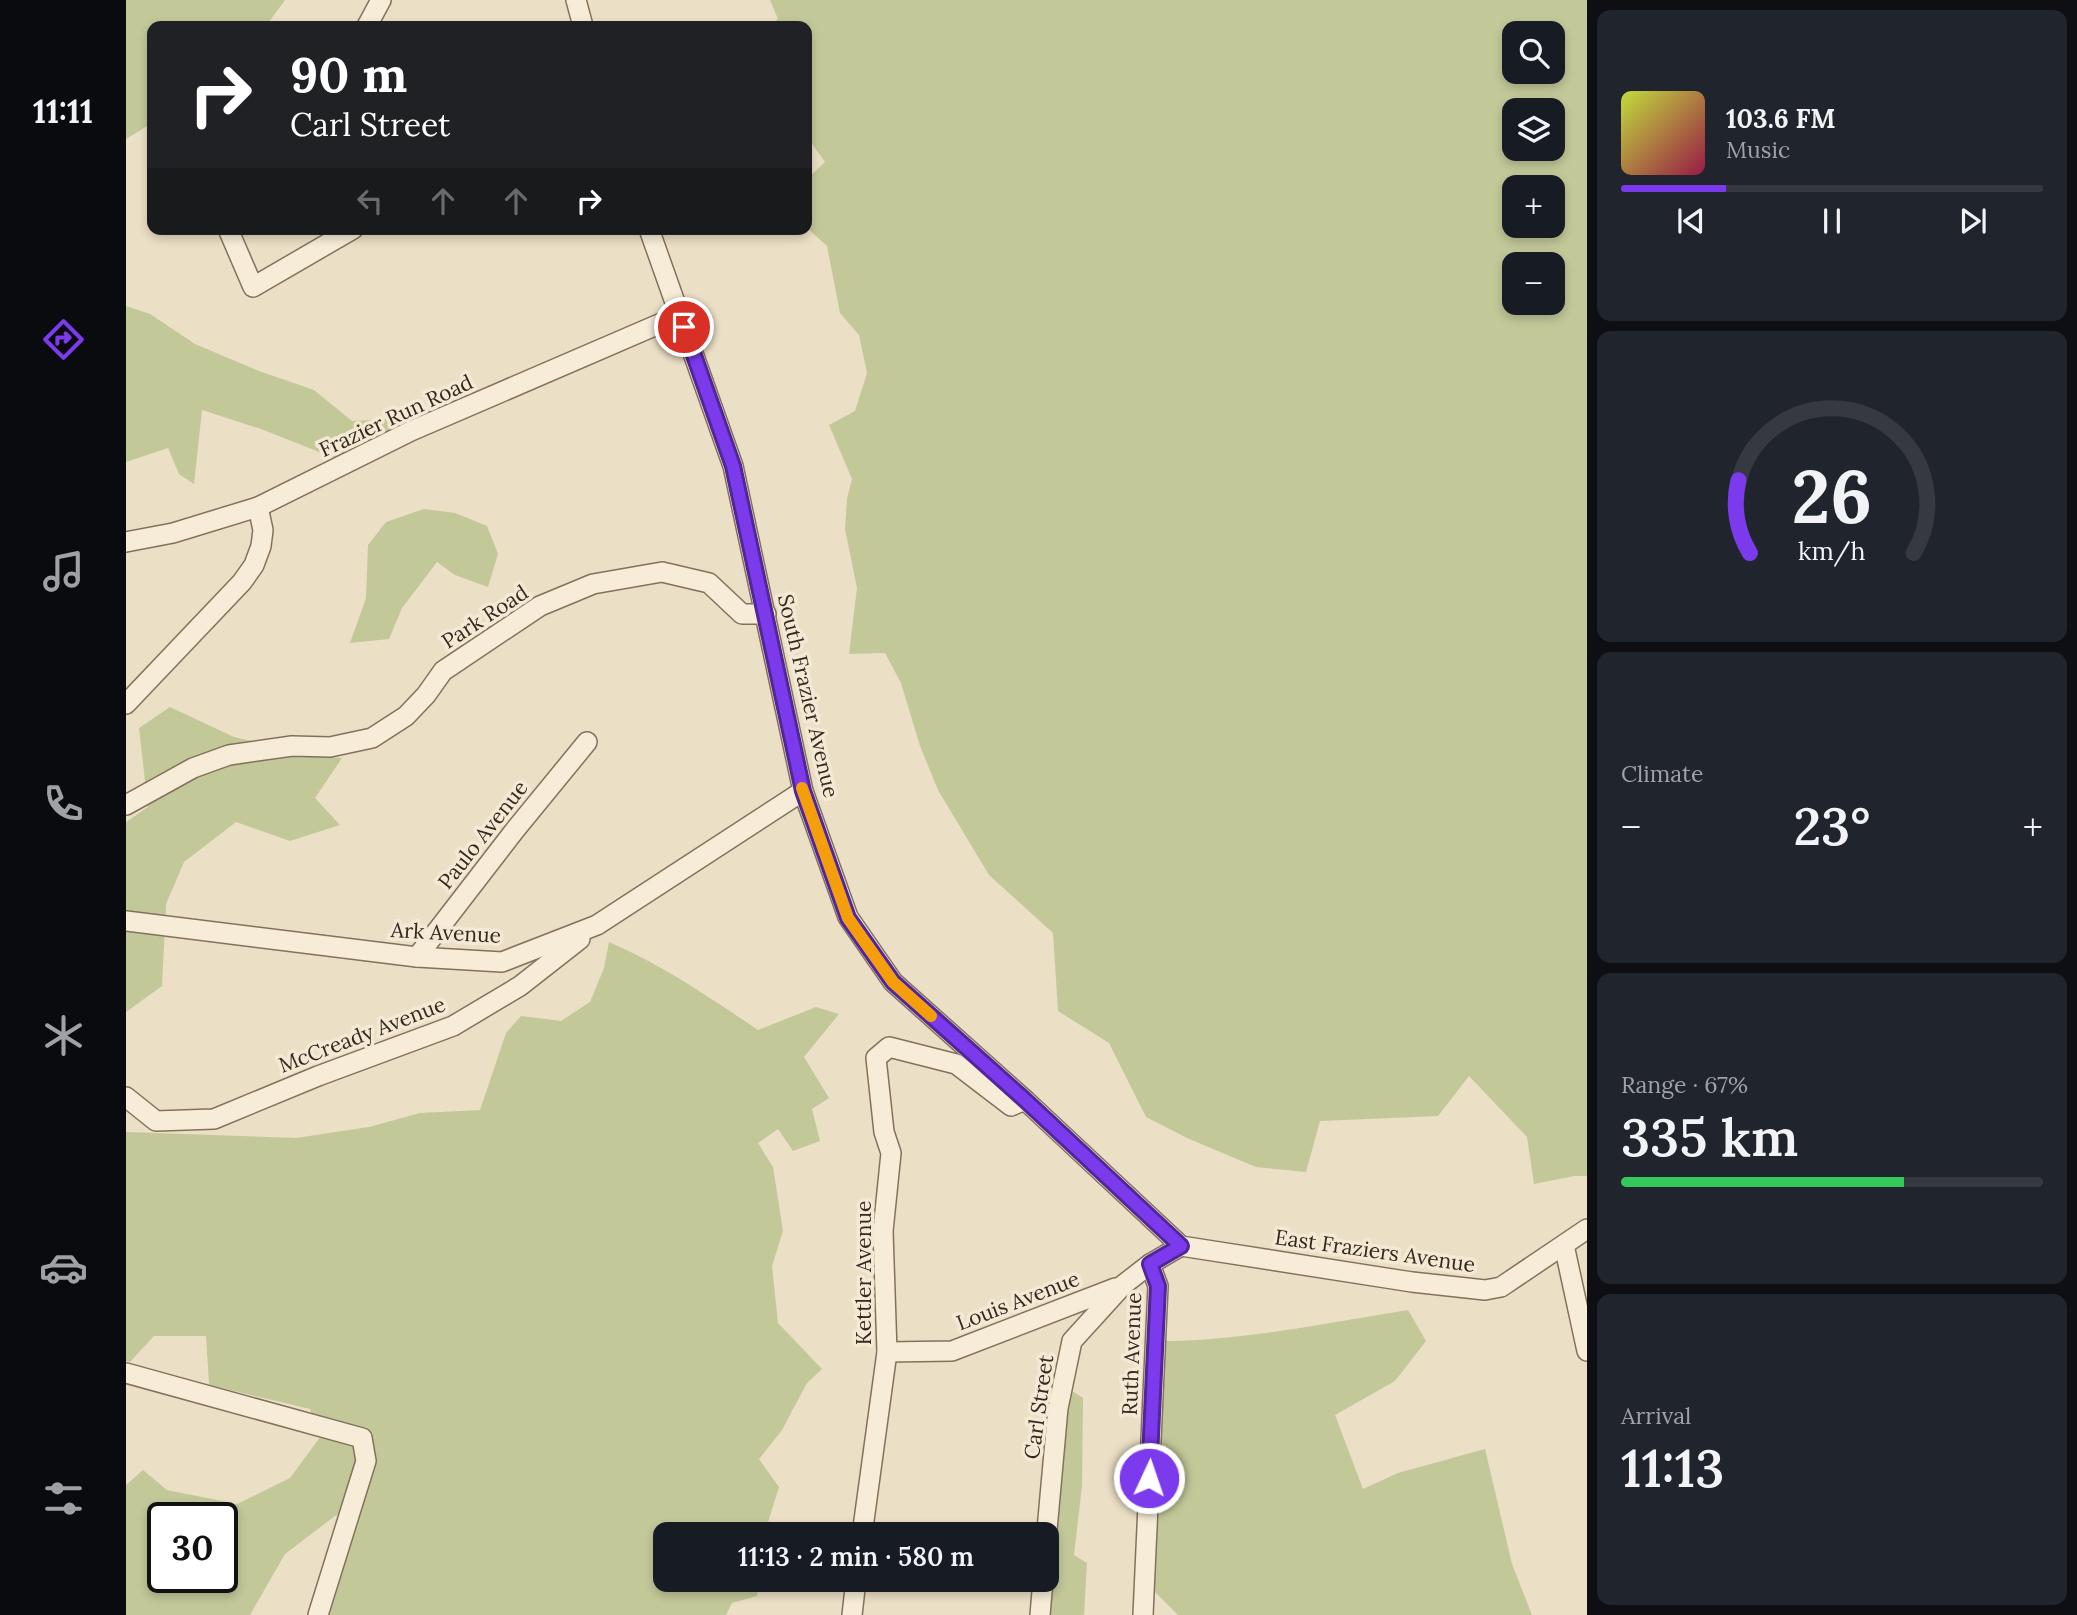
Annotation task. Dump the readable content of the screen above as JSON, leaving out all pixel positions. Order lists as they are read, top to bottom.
{
  "streets": {
    "street": [
      "Frazier Run Road",
      "Park Road",
      "South Frazier Avenue",
      "Paulo Avenue",
      "Ark Avenue",
      "McCready Avenue",
      "East Fraziers Avenue",
      "Kettler Avenue",
      "Louis Avenue",
      "Ruth Avenue",
      "Carl Street"
    ]
  },
  "crossings": [
    ["Frazier Run Road", "South Frazier Avenue"],
    ["Park Road", "South Frazier Avenue"],
    ["South Frazier Avenue", "Ark Avenue"],
    ["South Frazier Avenue", "East Fraziers Avenue"],
    ["South Frazier Avenue", "Kettler Avenue"],
    ["South Frazier Avenue", "Carl Street"],
    ["Paulo Avenue", "Ark Avenue"],
    ["Ark Avenue", "McCready Avenue"],
    ["East Fraziers Avenue", "Carl Street"],
    ["Kettler Avenue", "Louis Avenue"],
    ["Louis Avenue", "Carl Street"],
    ["Ruth Avenue", "Carl Street"]
  ],
  "page": {
    "tabs": "11:11",
    "map_buttons": ["+", "−"],
    "turn": ["90 m", "Carl Street"],
    "song": ["103.6 FM", "Music"],
    "tile": [
      "Climate",
      ["Range · 67%", "335 km"],
      ["Arrival", "11:13"]
    ],
    "heat": ["−", "23°", "+"],
    "limit": "30",
    "trip": "11:13 · 2 min · 580 m",
    "gauge": ["26", "km/h"]
  }
}
